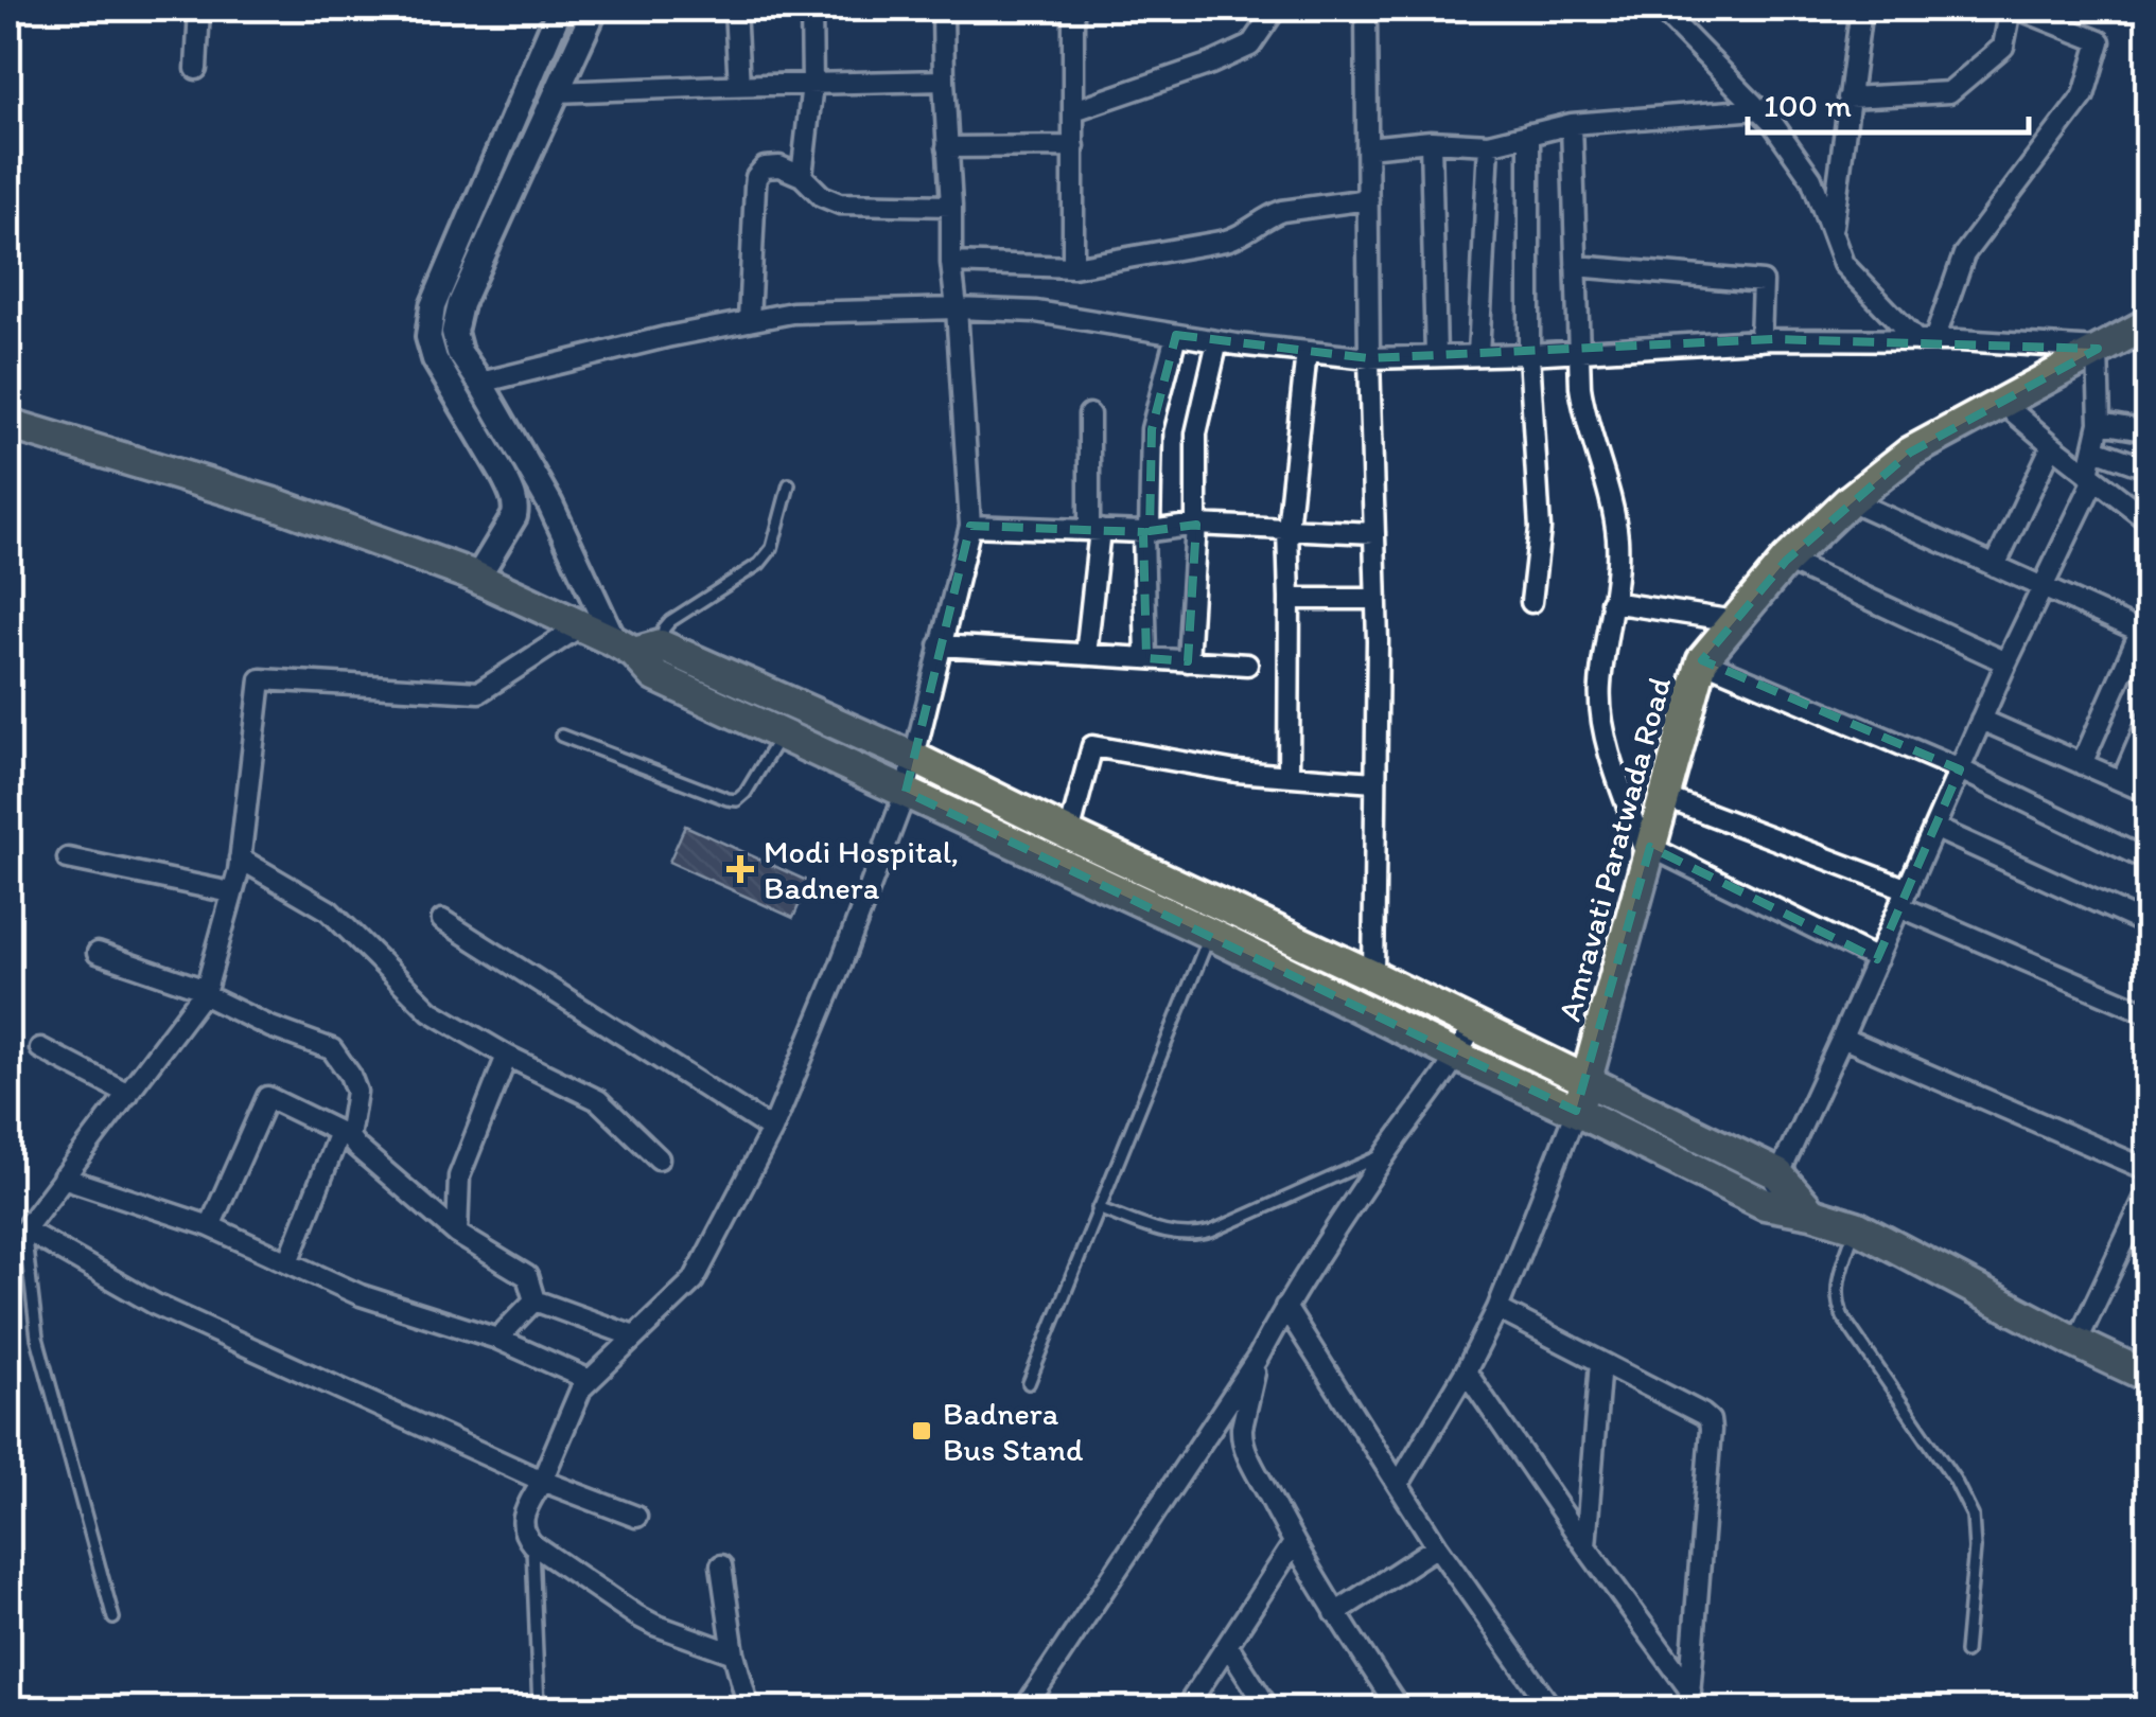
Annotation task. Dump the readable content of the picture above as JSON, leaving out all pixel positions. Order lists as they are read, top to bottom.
{
  "streets": {
    "main road": ["Amravati Paratwada Road"]
  },
  "places": {
    "health": ["Modi Hospital, Badnera"],
    "transit": ["Badnera Bus Stand"]
  },
  "scale_bar": "100 m"
}
